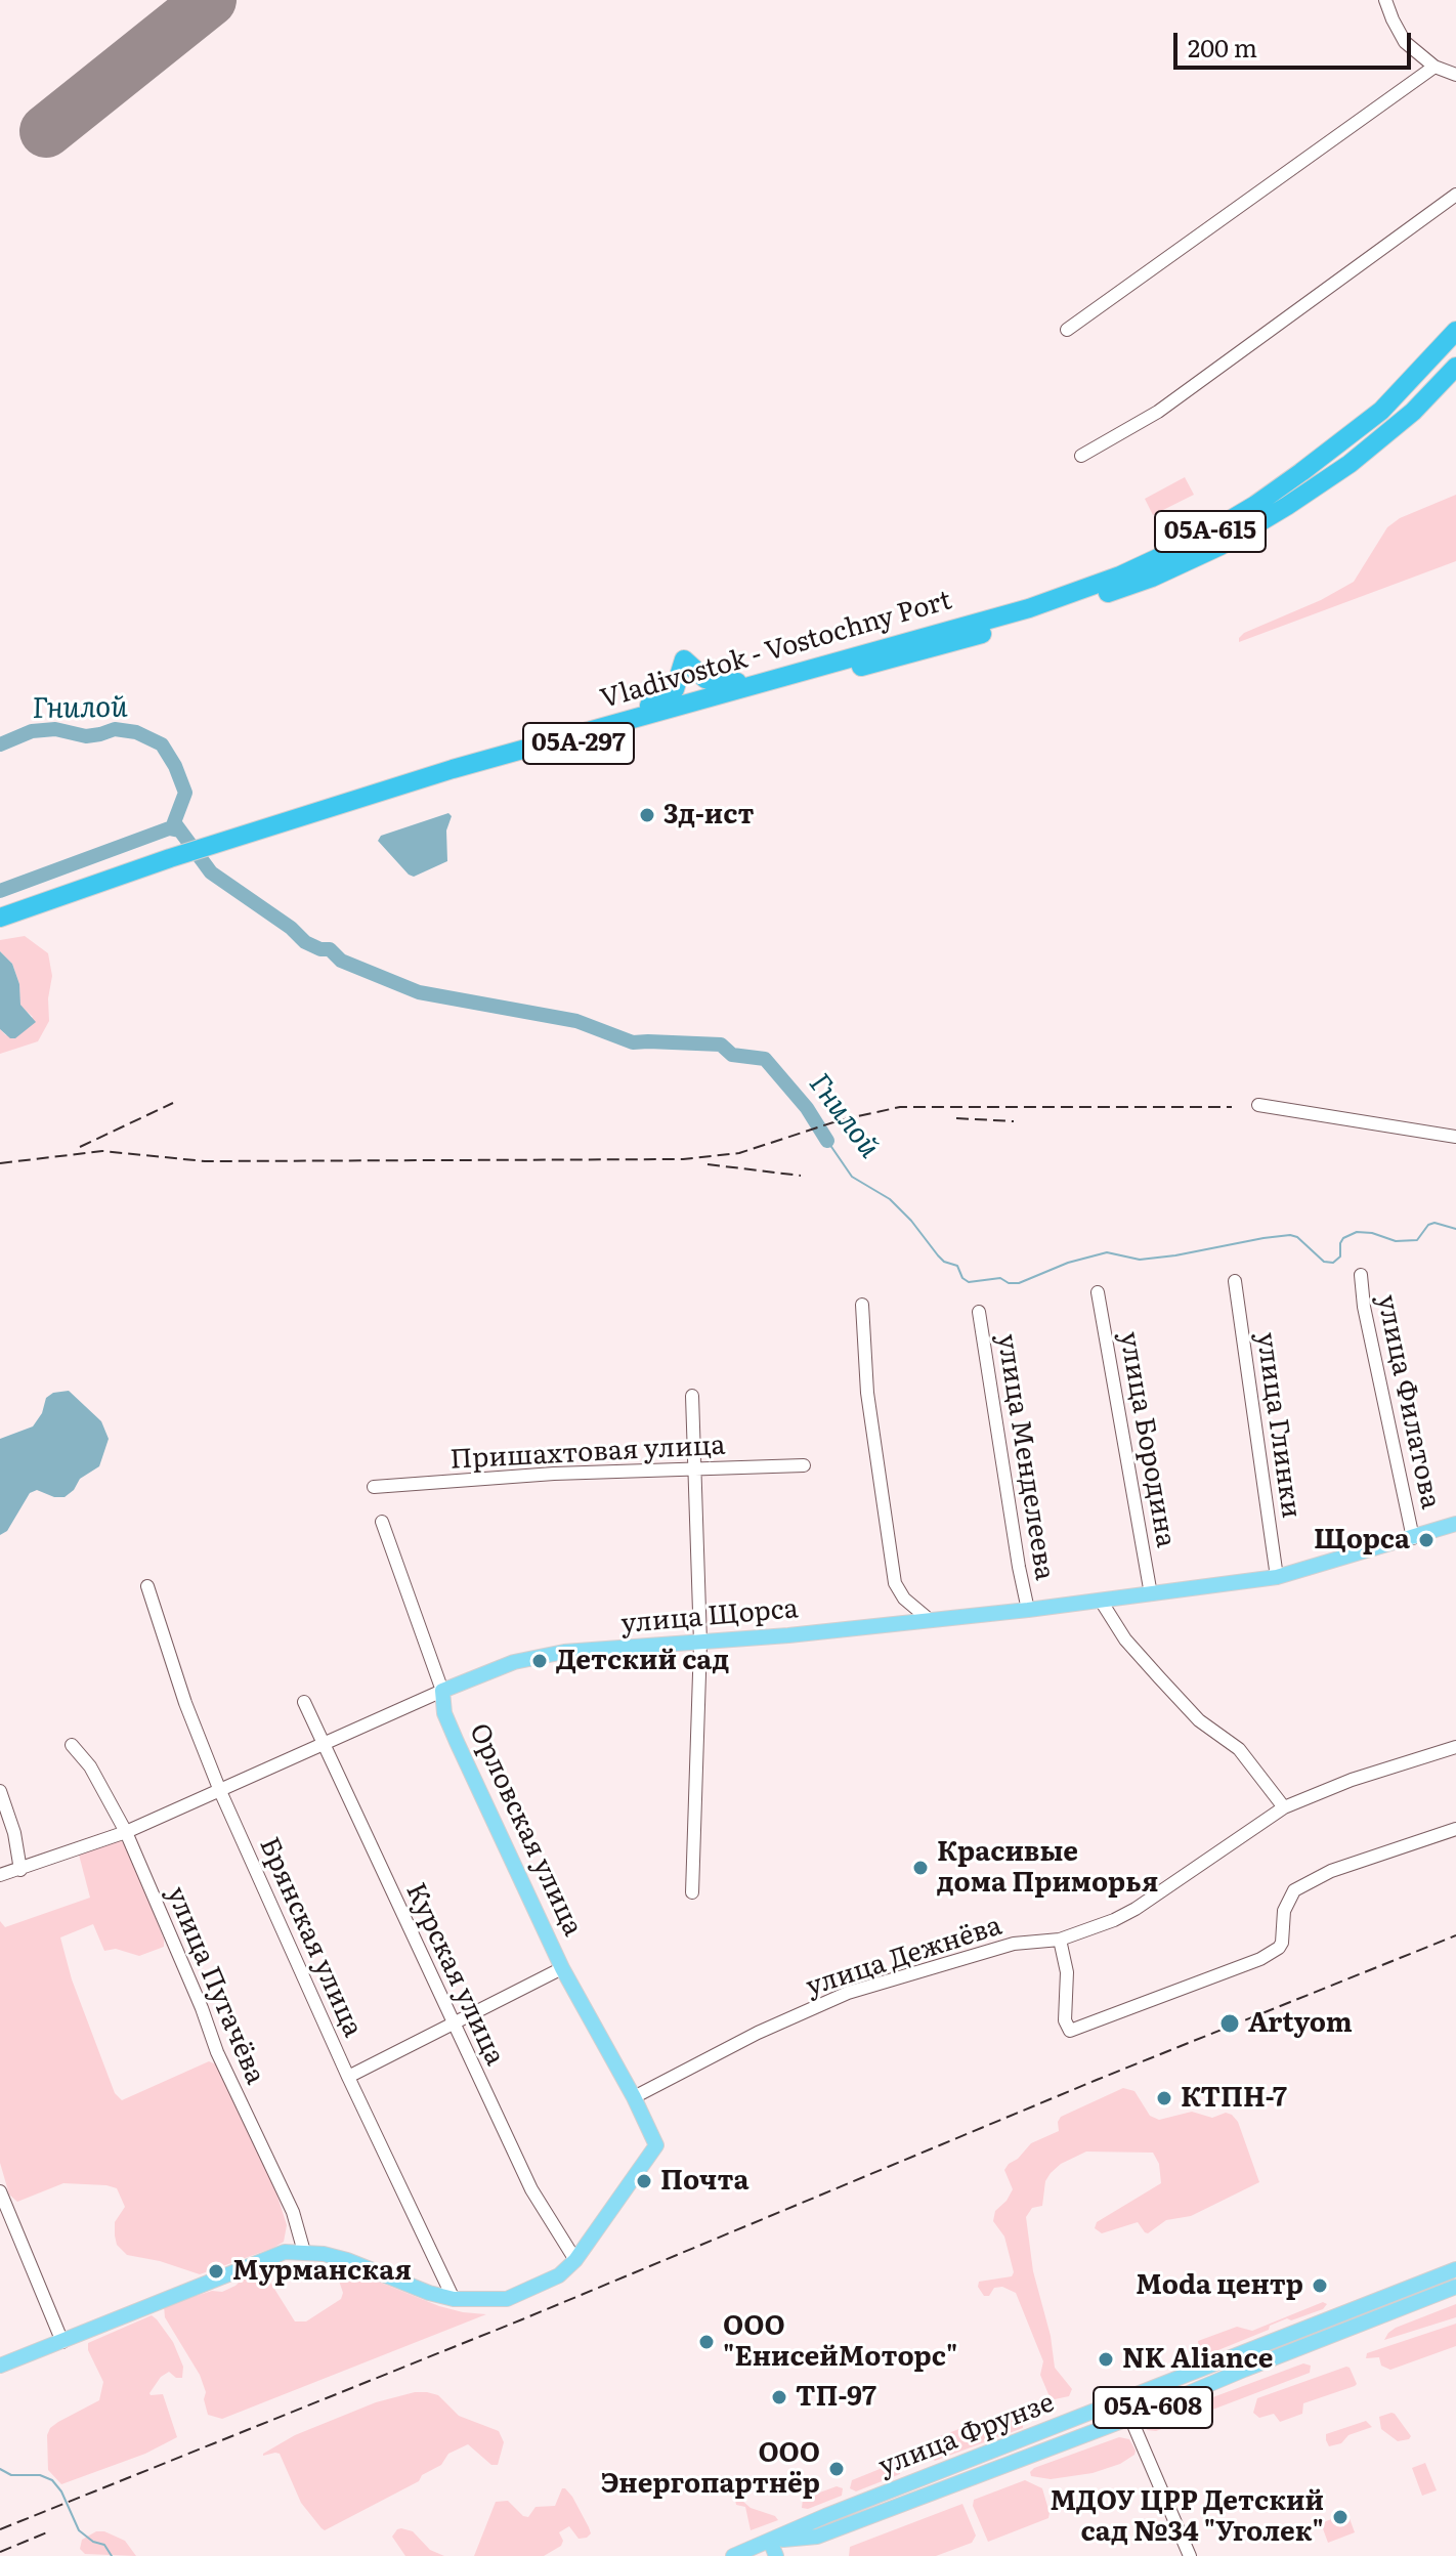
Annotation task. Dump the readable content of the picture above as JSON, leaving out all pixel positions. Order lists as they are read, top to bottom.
{
  "streets": {
    "highway": ["05А-615", "Vladivostok - Vostochny Port", "05А-297"],
    "main road": [
      "улица Щорса",
      "Орловская улица",
      "05А-608",
      "улица Фрунзе"
    ],
    "street": [
      "улица Филатова",
      "улица Глинки",
      "улица Бородина",
      "Пришахтовая улица",
      "улица Менделеева",
      "Брянская улица",
      "улица Дежнёва",
      "Курская улица",
      "улица Пугачёва"
    ]
  },
  "crossings": [
    ["улица Филатова", "улица Щорса"],
    ["улица Глинки", "улица Щорса"],
    ["улица Бородина", "улица Щорса"],
    ["улица Менделеева", "улица Щорса"],
    ["улица Щорса", "Орловская улица"],
    ["улица Щорса", "Брянская улица"],
    ["улица Щорса", "Курская улица"],
    ["улица Щорса", "улица Пугачёва"],
    ["Орловская улица", "улица Дежнёва"],
    ["Орловская улица", "Курская улица"]
  ],
  "water": ["Гнилой"],
  "places": [
    "3д-ист",
    "Щорса",
    "Детский сад",
    "Красивые дома Приморья",
    "Artyom",
    "КТПН-7",
    "Почта",
    "Мурманская",
    "Moda центр",
    "ООО \"ЕнисейМоторс\"",
    "NK Aliance",
    "ТП-97",
    "ООО Энергопартнёр",
    "МДОУ ЦРР Детский сад №34 \"Уголек\""
  ],
  "scale_bar": "200 m"
}
